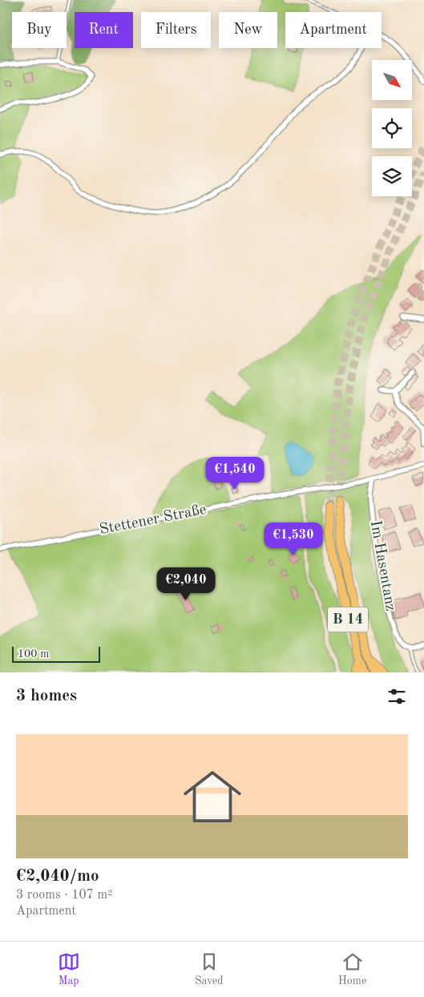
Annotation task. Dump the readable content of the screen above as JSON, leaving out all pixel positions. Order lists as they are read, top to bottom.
{
  "streets": {
    "highway": ["B 14"],
    "street": ["Stettener Straße", "Im Hasentanz"]
  },
  "crossings": [
    ["Stettener Straße", "Im Hasentanz"]
  ],
  "scale_bar": "100 m",
  "north": "bottom right",
  "page": {
    "chip": [
      "Buy",
      "Rent",
      "Filters",
      "New",
      "Apartment"
    ],
    "price": ["€1,540", "€1,530", "€2,040"],
    "scale": "100 m",
    "heading": "3 homes",
    "list": [
      {
        "name": "€2,040/mo",
        "note": "3 rooms · 107 m² · Apartment"
      }
    ],
    "tabs": ["Map", "Saved", "Home"]
  }
}
